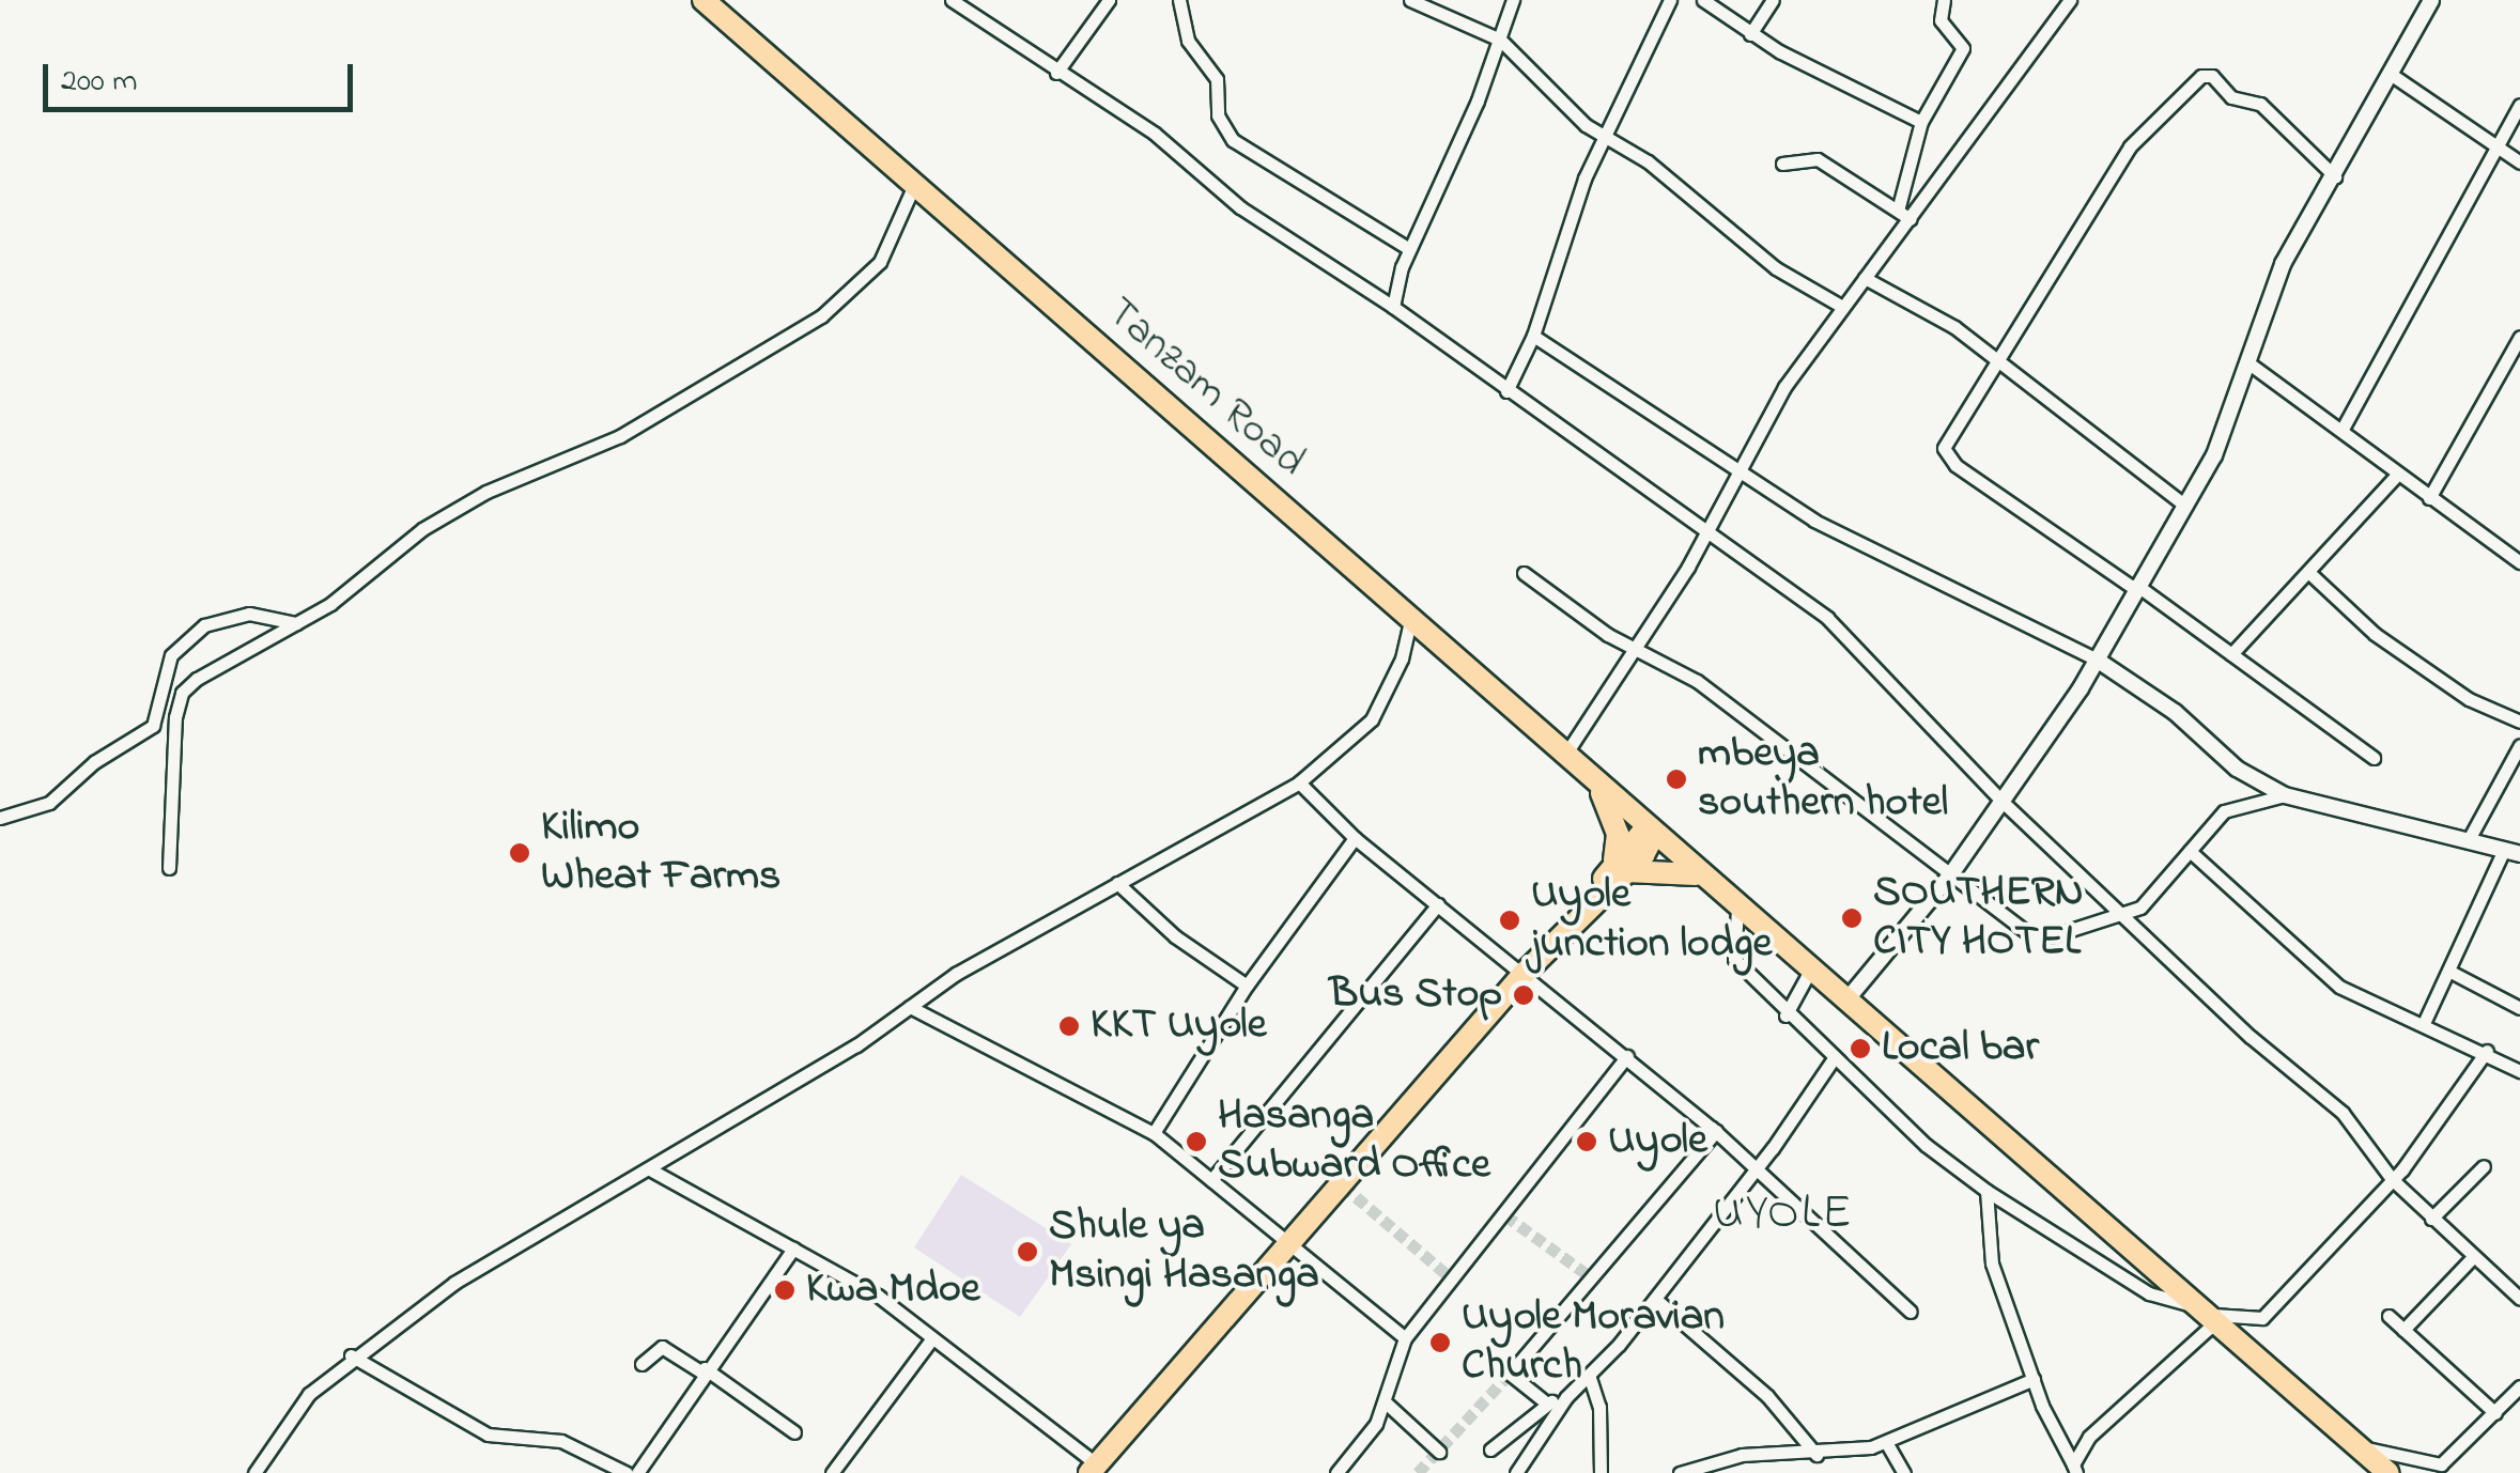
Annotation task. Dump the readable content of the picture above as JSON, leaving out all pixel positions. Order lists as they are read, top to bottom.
{
  "streets": {
    "highway": ["Tanzam Road"]
  },
  "districts": ["UYOLE"],
  "places": [
    "mbeya southern hotel",
    "Kilimo Wheat Farms",
    "SOUTHERN CITY HOTEL",
    "Uyole junction lodge",
    "Bus Stop",
    "KKT Uyole",
    "Local bar",
    "Hasanga Subward Office",
    "Uyole",
    "Shule ya Msingi Hasanga",
    "Kwa Mdoe",
    "Uyole Moravian Church"
  ],
  "scale_bar": "200 m"
}
